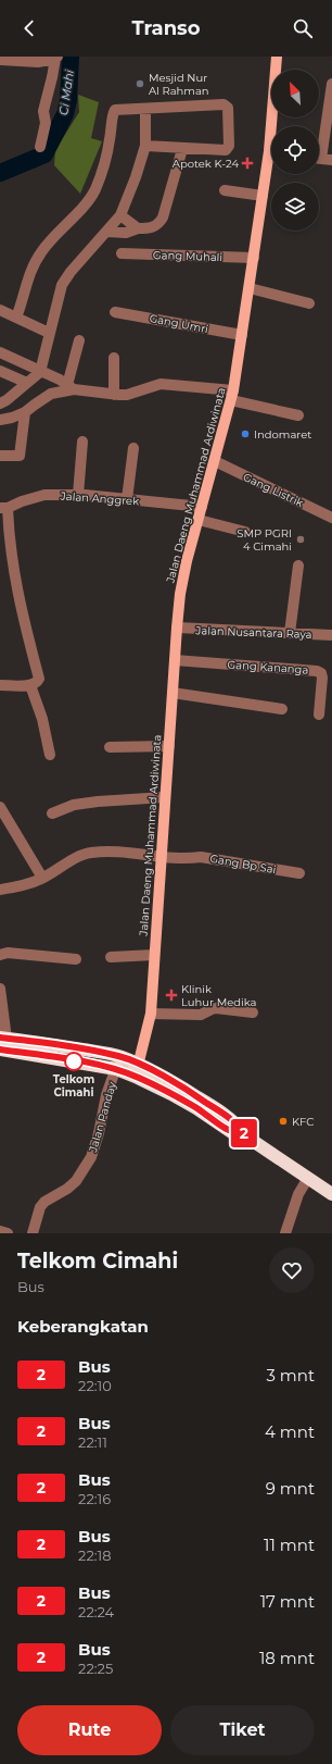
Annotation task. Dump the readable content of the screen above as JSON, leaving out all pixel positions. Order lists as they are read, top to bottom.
{
  "streets": {
    "main road": ["Jalan Daeng Muhammad Ardiwinata"],
    "street": [
      "Gang Muhali",
      "Gang Umri",
      "Gang Listrik",
      "Jalan Anggrek",
      "Jalan Nusantara Raya",
      "Gang Kananga",
      "Gang Bp Sai",
      "Jalan Panday"
    ]
  },
  "crossings": [
    ["Gang Muhali", "Jalan Daeng Muhammad Ardiwinata"],
    ["Gang Umri", "Jalan Daeng Muhammad Ardiwinata"],
    ["Jalan Daeng Muhammad Ardiwinata", "Gang Listrik"],
    ["Jalan Daeng Muhammad Ardiwinata", "Jalan Anggrek"],
    ["Jalan Daeng Muhammad Ardiwinata", "Jalan Nusantara Raya"],
    ["Jalan Daeng Muhammad Ardiwinata", "Gang Kananga"],
    ["Jalan Daeng Muhammad Ardiwinata", "Gang Bp Sai"]
  ],
  "water": ["Ci Mahi"],
  "places": {
    "other": [
      "Mesjid Nur Al Rahman",
      "Indomaret",
      "SMP PGRI 4 Cimahi",
      "Telkom Cimahi",
      "KFC"
    ],
    "health": ["Apotek K-24", "Klinik Luhur Medika"]
  },
  "lines": ["bus line 2"],
  "north": "top left",
  "page": {
    "header": "Transo",
    "on_map": "2",
    "heading": [
      ["Telkom Cimahi", "Bus"],
      "Keberangkatan"
    ],
    "list": [
      {
        "mark": "2",
        "name": "Bus",
        "note": "22:10",
        "value": "3 mnt"
      },
      {
        "mark": "2",
        "name": "Bus",
        "note": "22:11",
        "value": "4 mnt"
      },
      {
        "mark": "2",
        "name": "Bus",
        "note": "22:16",
        "value": "9 mnt"
      },
      {
        "mark": "2",
        "name": "Bus",
        "note": "22:18",
        "value": "11 mnt"
      },
      {
        "mark": "2",
        "name": "Bus",
        "note": "22:24",
        "value": "17 mnt"
      },
      {
        "mark": "2",
        "name": "Bus",
        "note": "22:25",
        "value": "18 mnt"
      }
    ],
    "buttons": ["Rute", "Tiket"]
  }
}
